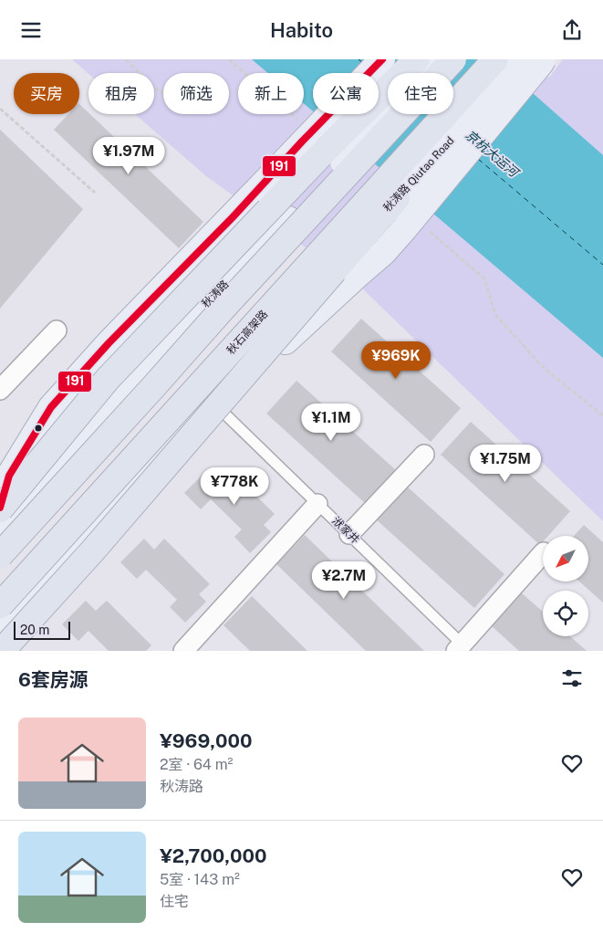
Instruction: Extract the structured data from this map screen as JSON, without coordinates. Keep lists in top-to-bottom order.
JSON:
{
  "streets": {
    "highway": ["秋石高架路"],
    "main road": ["秋涛路 Qiutao Road", "秋涛路"],
    "lane": ["洑家井"]
  },
  "water": ["京杭大运河"],
  "lines": ["transit line 191"],
  "scale_bar": "20 m",
  "north": "bottom left",
  "page": {
    "header": "Habito",
    "chip": [
      "买房",
      "租房",
      "筛选",
      "新上",
      "公寓",
      "住宅"
    ],
    "price": [
      "¥1.97M",
      "¥969K",
      "¥1.1M",
      "¥1.75M",
      "¥778K",
      "¥2.7M"
    ],
    "scale": "20 m",
    "heading": "6套房源",
    "list": [
      {
        "name": "¥969,000",
        "note": "2室 · 64 m² · 秋涛路"
      },
      {
        "name": "¥2,700,000",
        "note": "5室 · 143 m² · 住宅"
      }
    ]
  }
}
